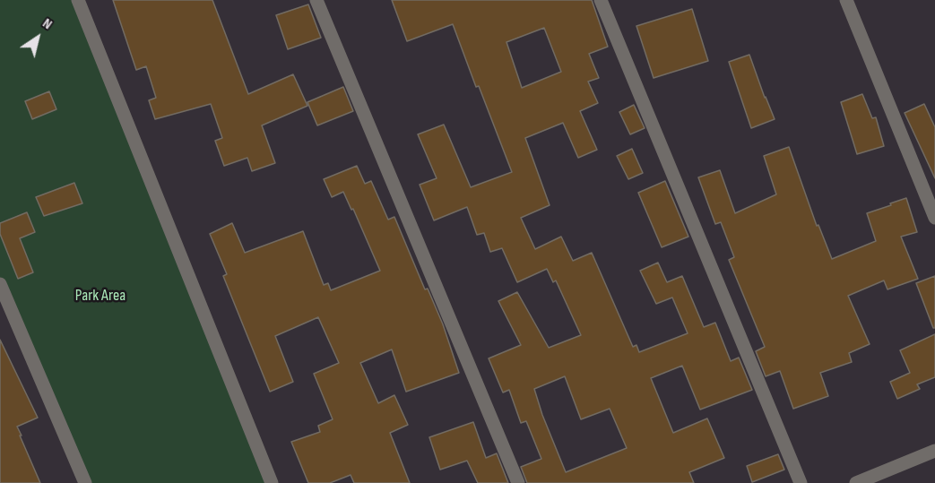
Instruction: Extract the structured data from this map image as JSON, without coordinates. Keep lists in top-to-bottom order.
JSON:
{
  "parks": ["Park Area"],
  "north": "top right"
}
